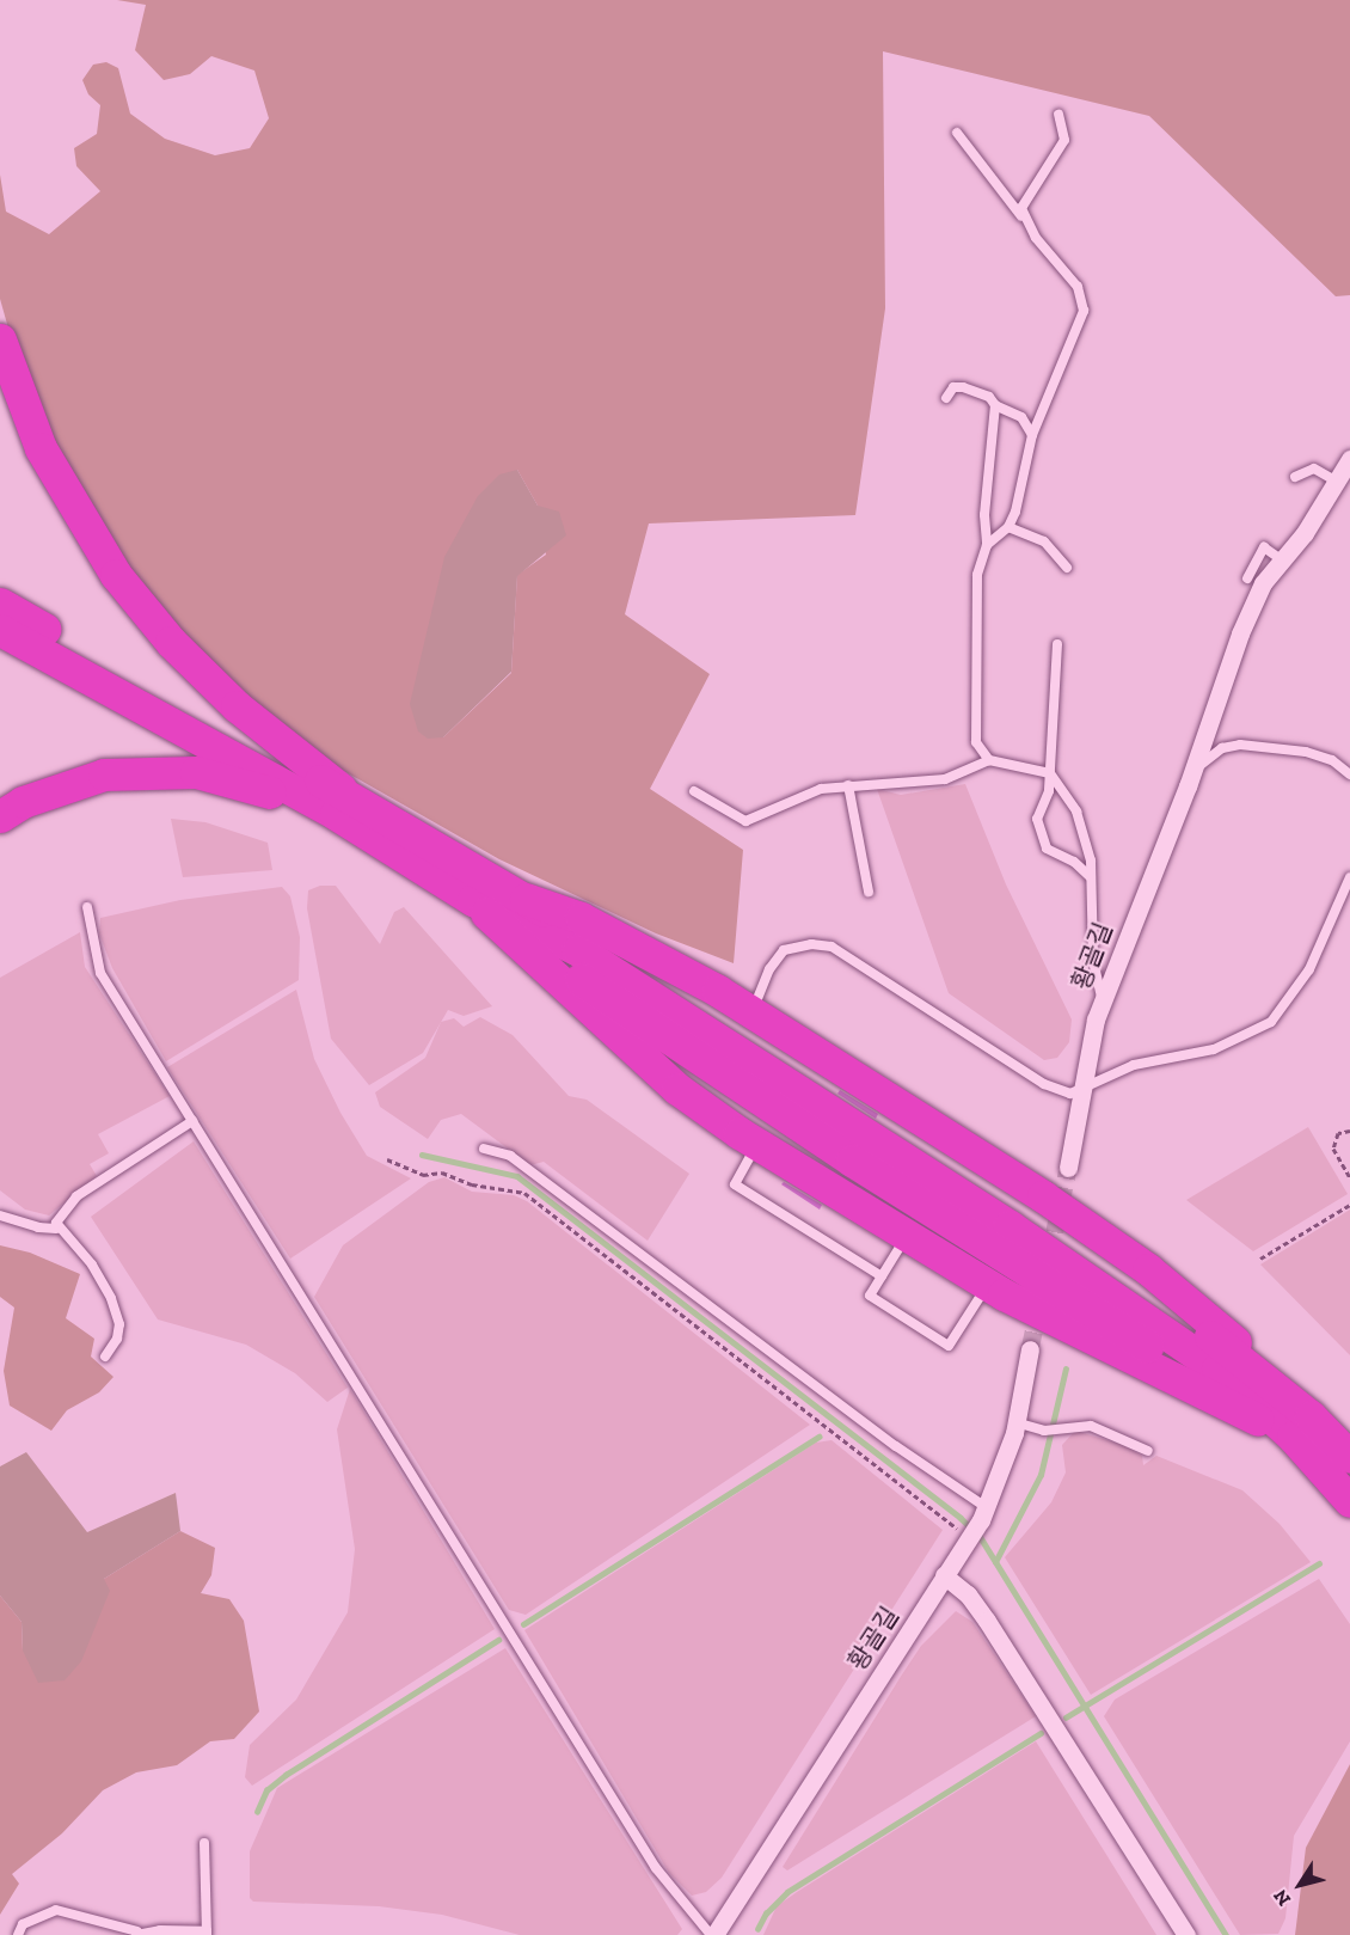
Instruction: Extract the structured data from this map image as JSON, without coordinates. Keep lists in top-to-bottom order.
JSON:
{
  "streets": {
    "street": ["황골길"]
  },
  "north": "bottom left"
}
